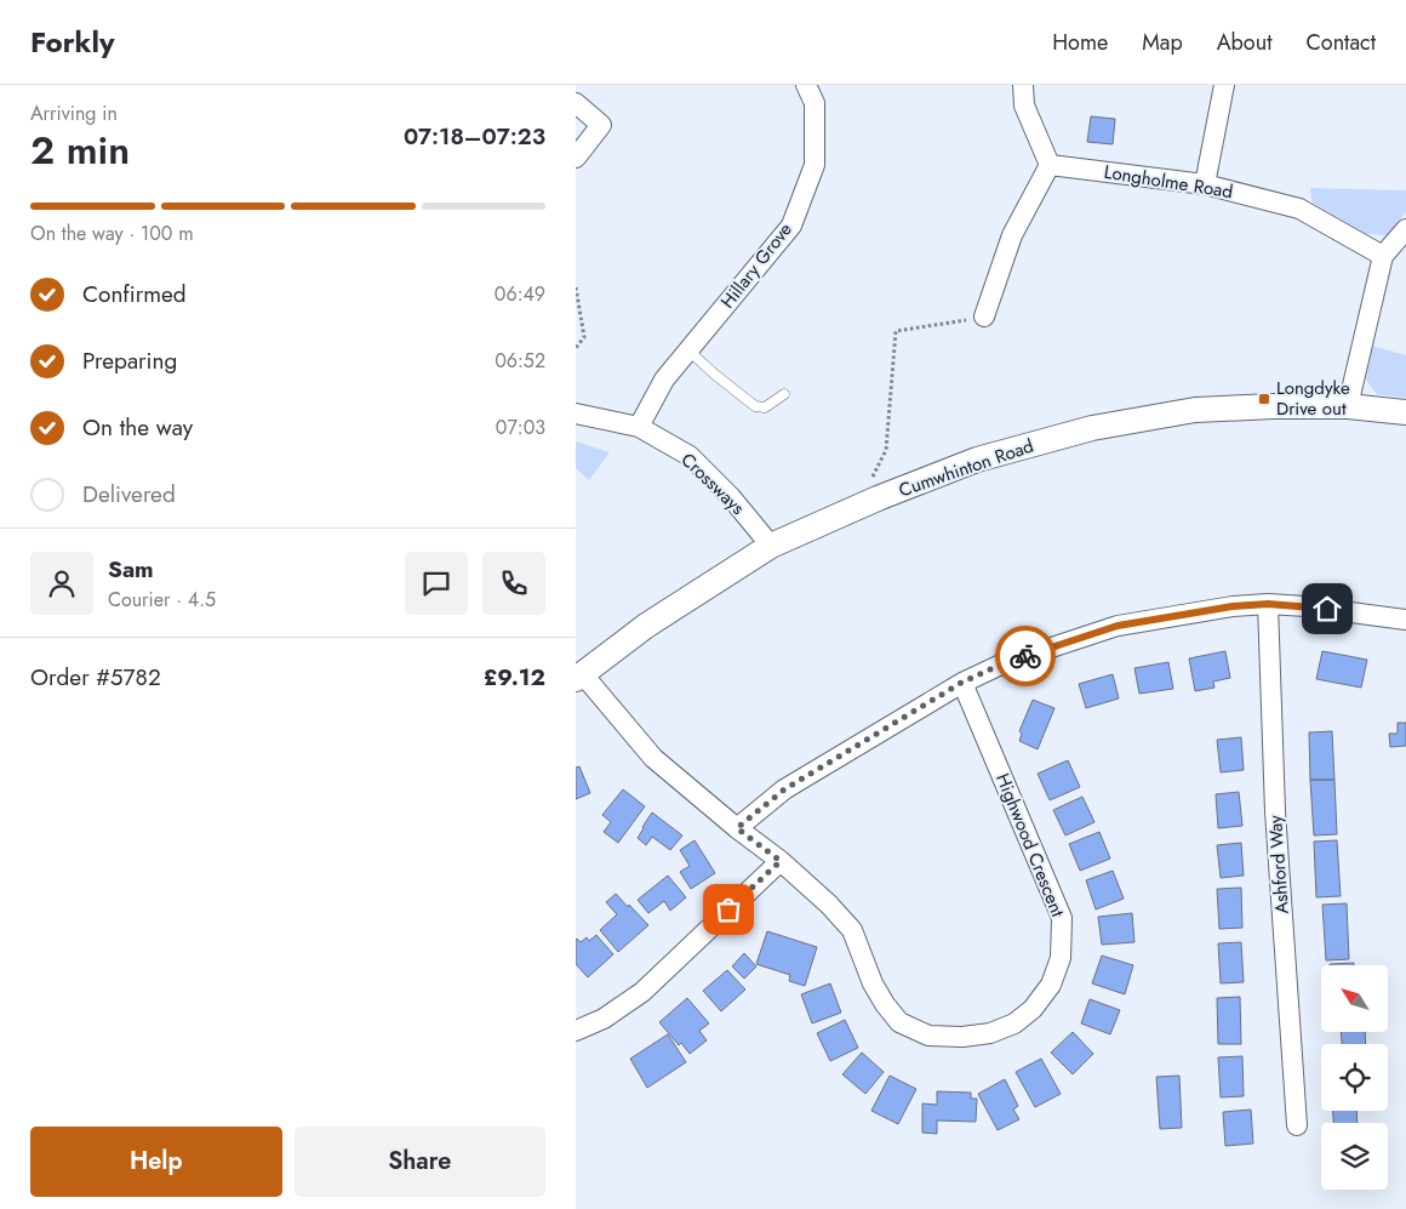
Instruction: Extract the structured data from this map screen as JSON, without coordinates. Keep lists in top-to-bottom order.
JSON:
{
  "streets": {
    "street": [
      "Longholme Road",
      "Hillary Grove",
      "Cumwhinton Road",
      "Crossways",
      "Highwood Crescent",
      "Ashford Way"
    ]
  },
  "crossings": [
    ["Hillary Grove", "Crossways"],
    ["Cumwhinton Road", "Crossways"],
    ["Cumwhinton Road", "Highwood Crescent"]
  ],
  "places": {
    "transit": ["Longdyke Drive out"]
  },
  "north": "top left",
  "page": {
    "header": "Forkly",
    "nav": [
      "Home",
      "Map",
      "About",
      "Contact"
    ],
    "heading": ["2 min", "Arriving in", "07:18–07:23"],
    "panel": [
      "Sam",
      "Courier · 4.5",
      "Order #5782",
      "£9.12"
    ],
    "bar": "On the way · 100 m",
    "list": [
      ["Confirmed", "06:49"],
      ["Preparing", "06:52"],
      ["On the way", "07:03"],
      "Delivered"
    ],
    "buttons": ["Help", "Share"]
  }
}
